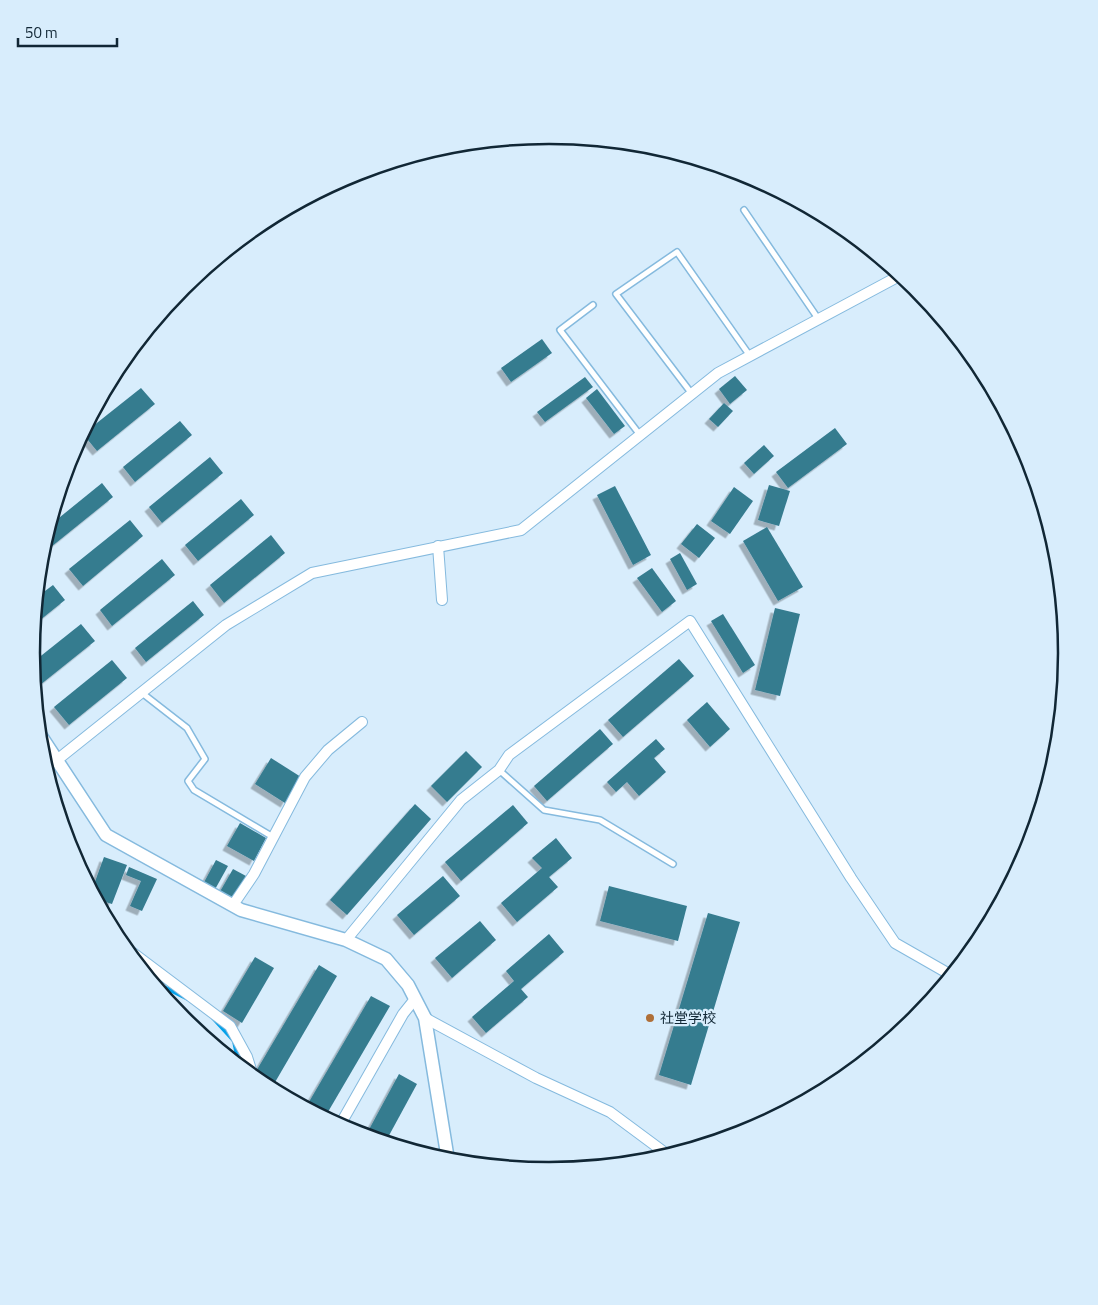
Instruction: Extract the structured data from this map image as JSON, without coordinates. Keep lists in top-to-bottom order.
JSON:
{
  "places": ["社堂学校"],
  "scale_bar": "50 m"
}
